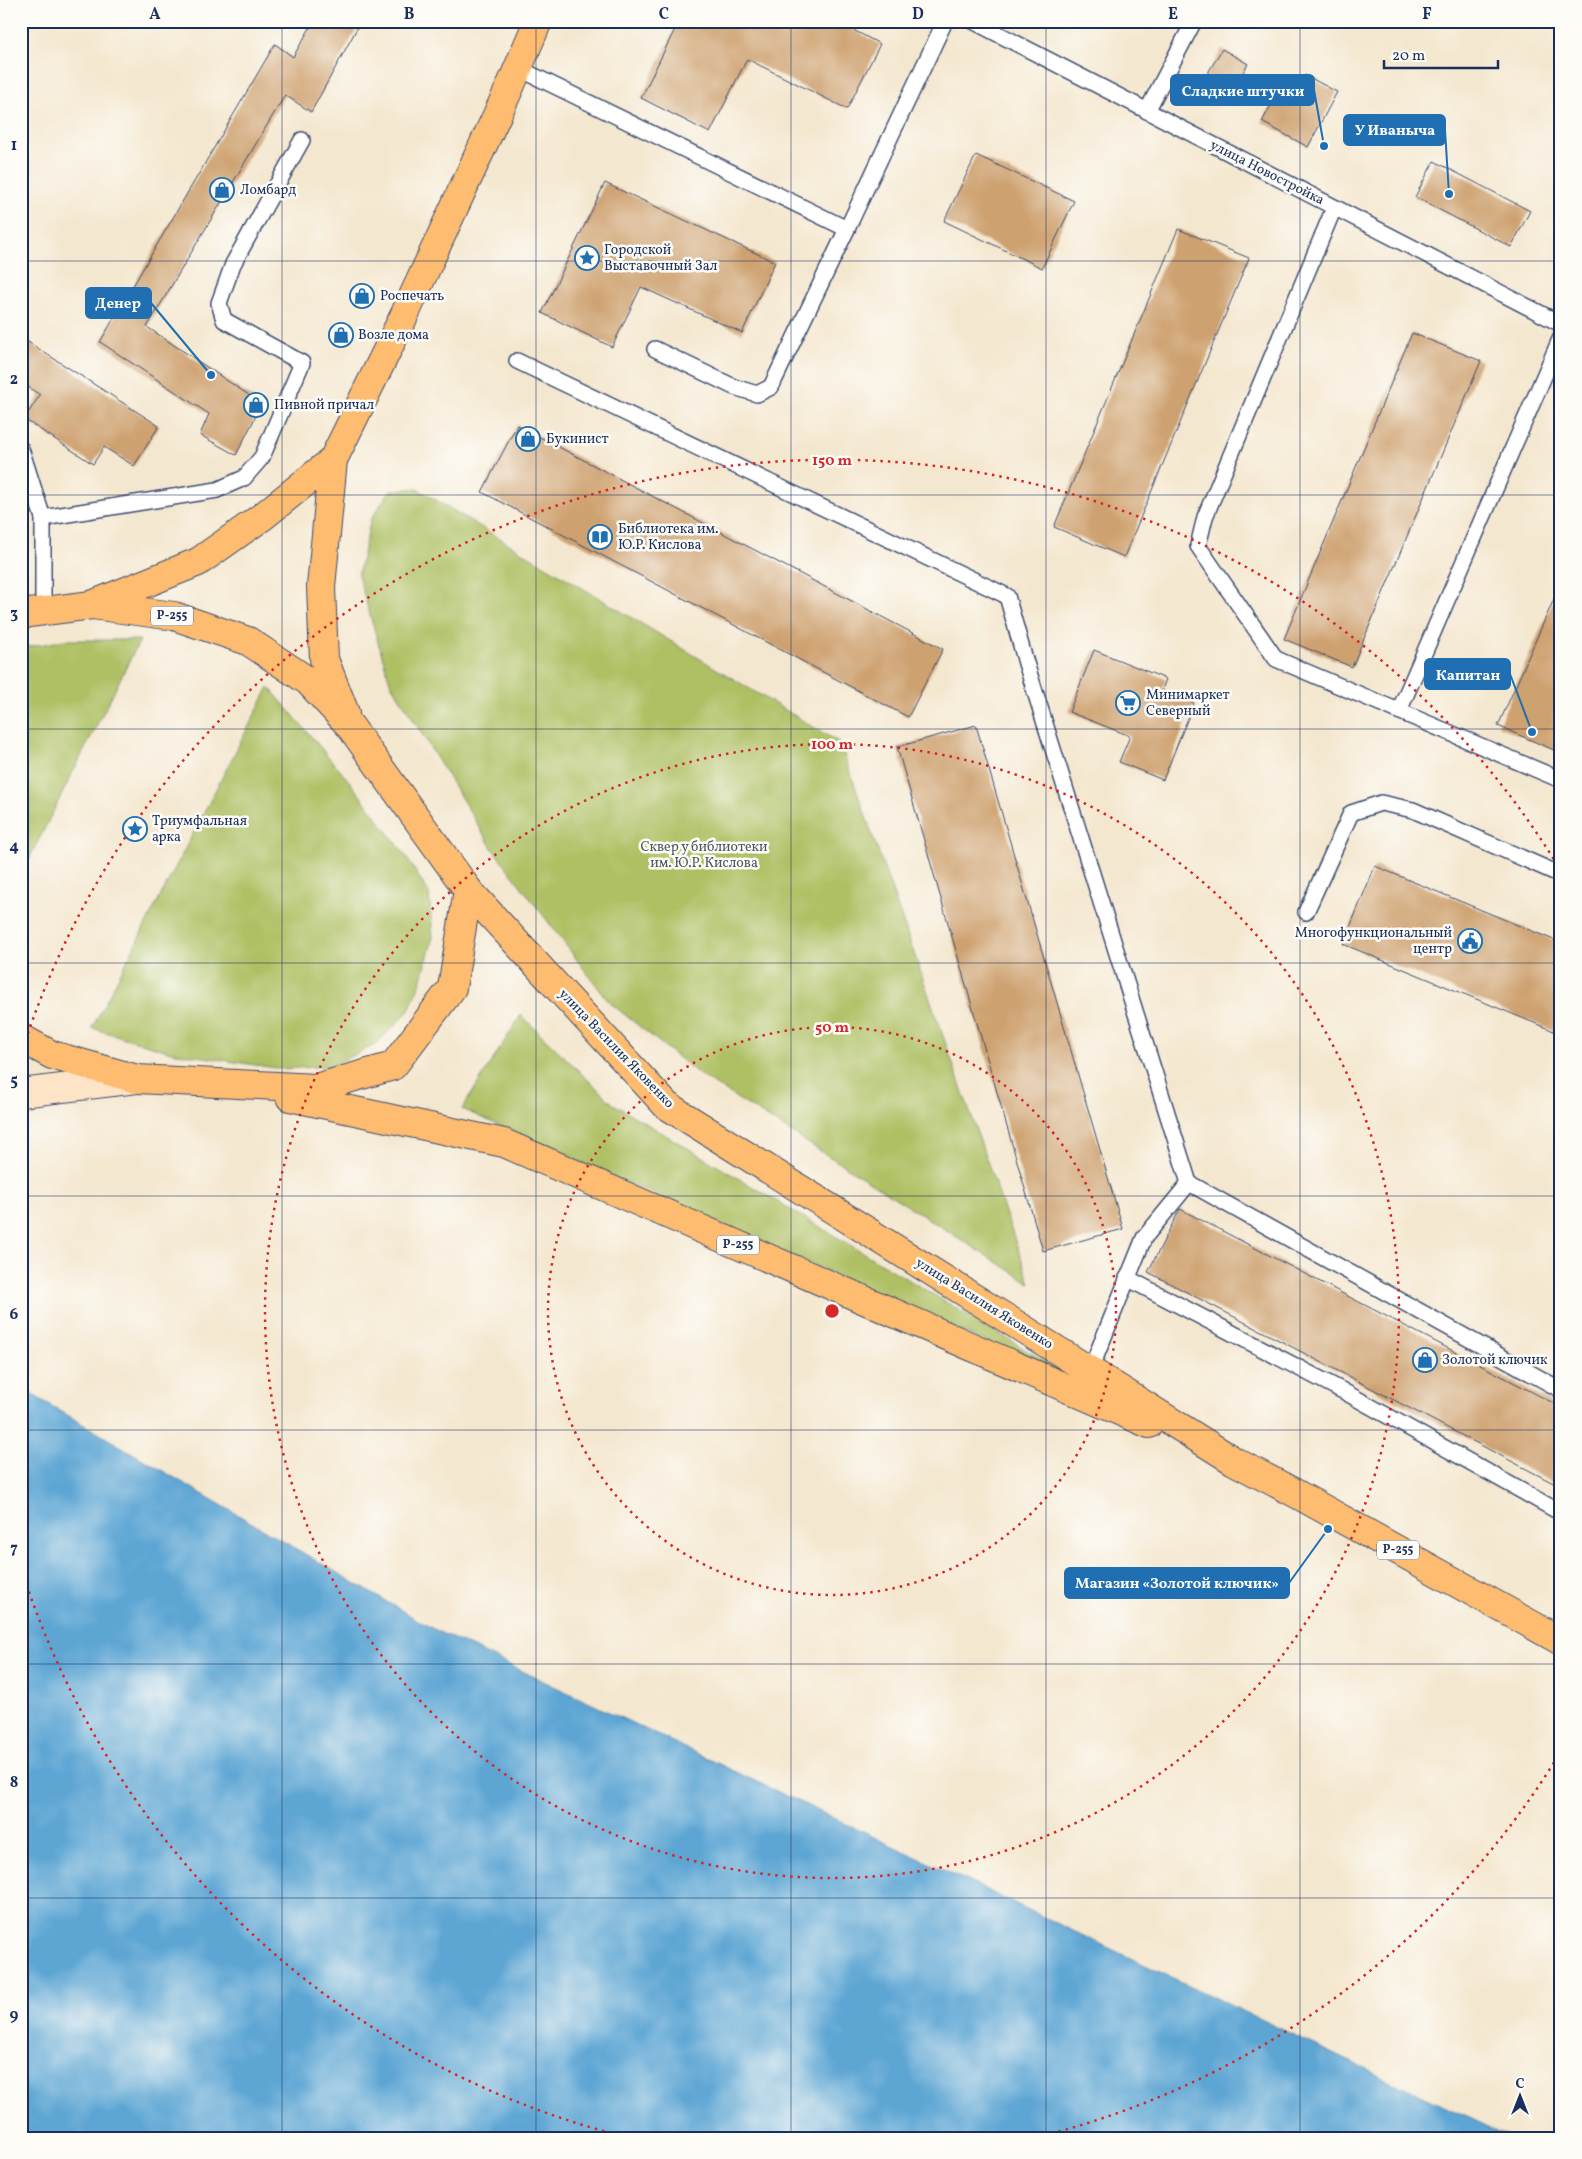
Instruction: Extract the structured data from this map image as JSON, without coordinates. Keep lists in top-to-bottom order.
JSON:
{
  "streets": {
    "main road": ["Р-255", "улица Василия Яковенко"],
    "lane": ["улица Новостройка"]
  },
  "crossings": [
    ["Р-255", "улица Василия Яковенко"]
  ],
  "parks": ["Сквер у библиотеки им. Ю.Р. Кислова"],
  "places": {
    "other": [
      "Сладкие штучки",
      "У Иваныча",
      "Денер",
      "Капитан",
      "Магазин «Золотой ключик»"
    ],
    "shop": [
      "Ломбард",
      "Роспечать",
      "Возле дома",
      "Пивной причал",
      "Букинист",
      "Золотой ключик"
    ],
    "place": ["Городской Выставочный Зал", "Триумфальная арка"],
    "library": ["Библиотека им. Ю.Р. Кислова"],
    "supermarket": ["Минимаркет Северный"],
    "public building": ["Многофункциональный центр"]
  },
  "scale_bar": "20 m",
  "north": "top",
  "grid": {
    "columns": [
      "A",
      "B",
      "C",
      "D",
      "E",
      "F"
    ],
    "rows": [
      "1",
      "2",
      "3",
      "4",
      "5",
      "6",
      "7",
      "8",
      "9"
    ]
  },
  "rings": ["150 m", "100 m", "50 m"]
}
